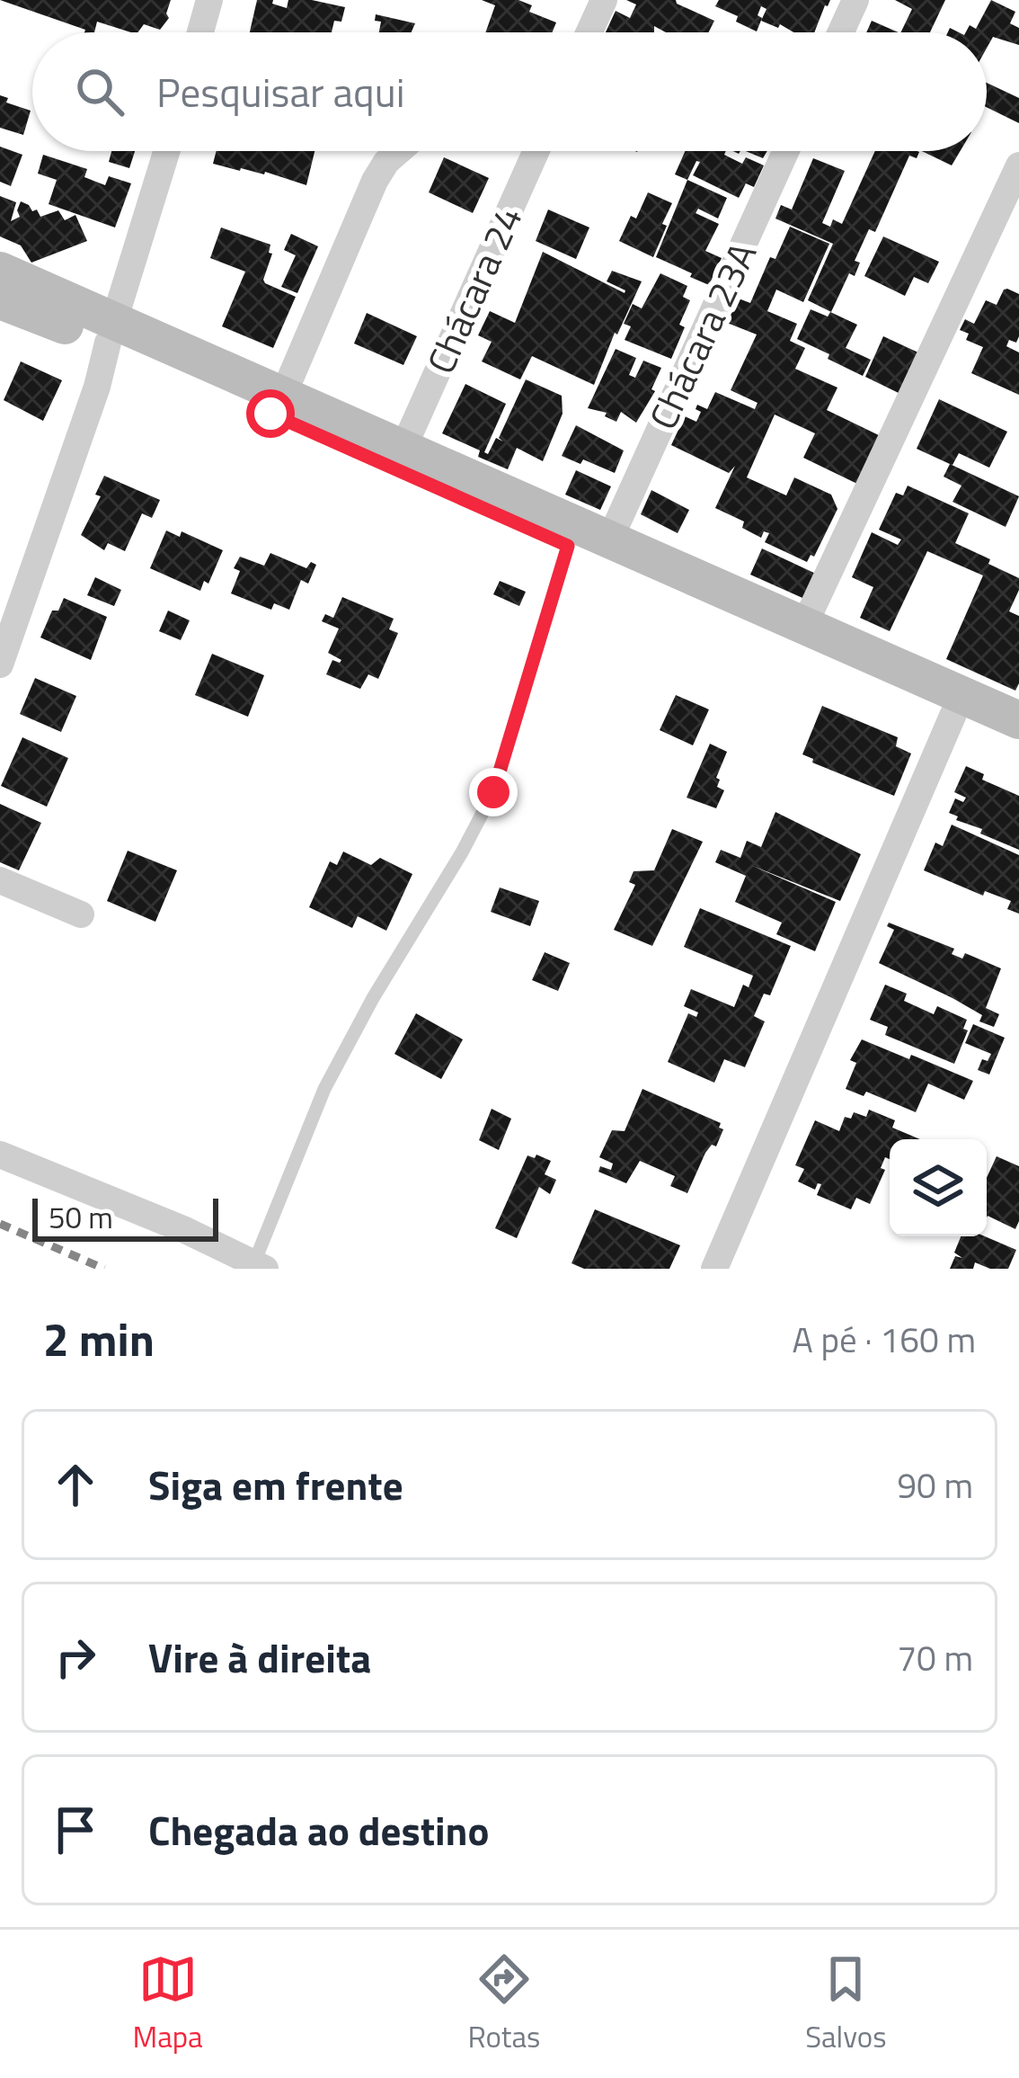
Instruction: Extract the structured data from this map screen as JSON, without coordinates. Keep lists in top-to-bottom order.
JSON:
{
  "streets": {
    "street": ["Chácara 24", "Chácara 23A"]
  },
  "scale_bar": "50 m",
  "page": {
    "search": "Pesquisar aqui",
    "scale": "50 m",
    "heading": ["2 min", "A pé · 160 m"],
    "list": [
      ["Siga em frente", "90 m"],
      ["Vire à direita", "70 m"],
      "Chegada ao destino"
    ],
    "nav": ["Mapa", "Rotas", "Salvos"]
  }
}
